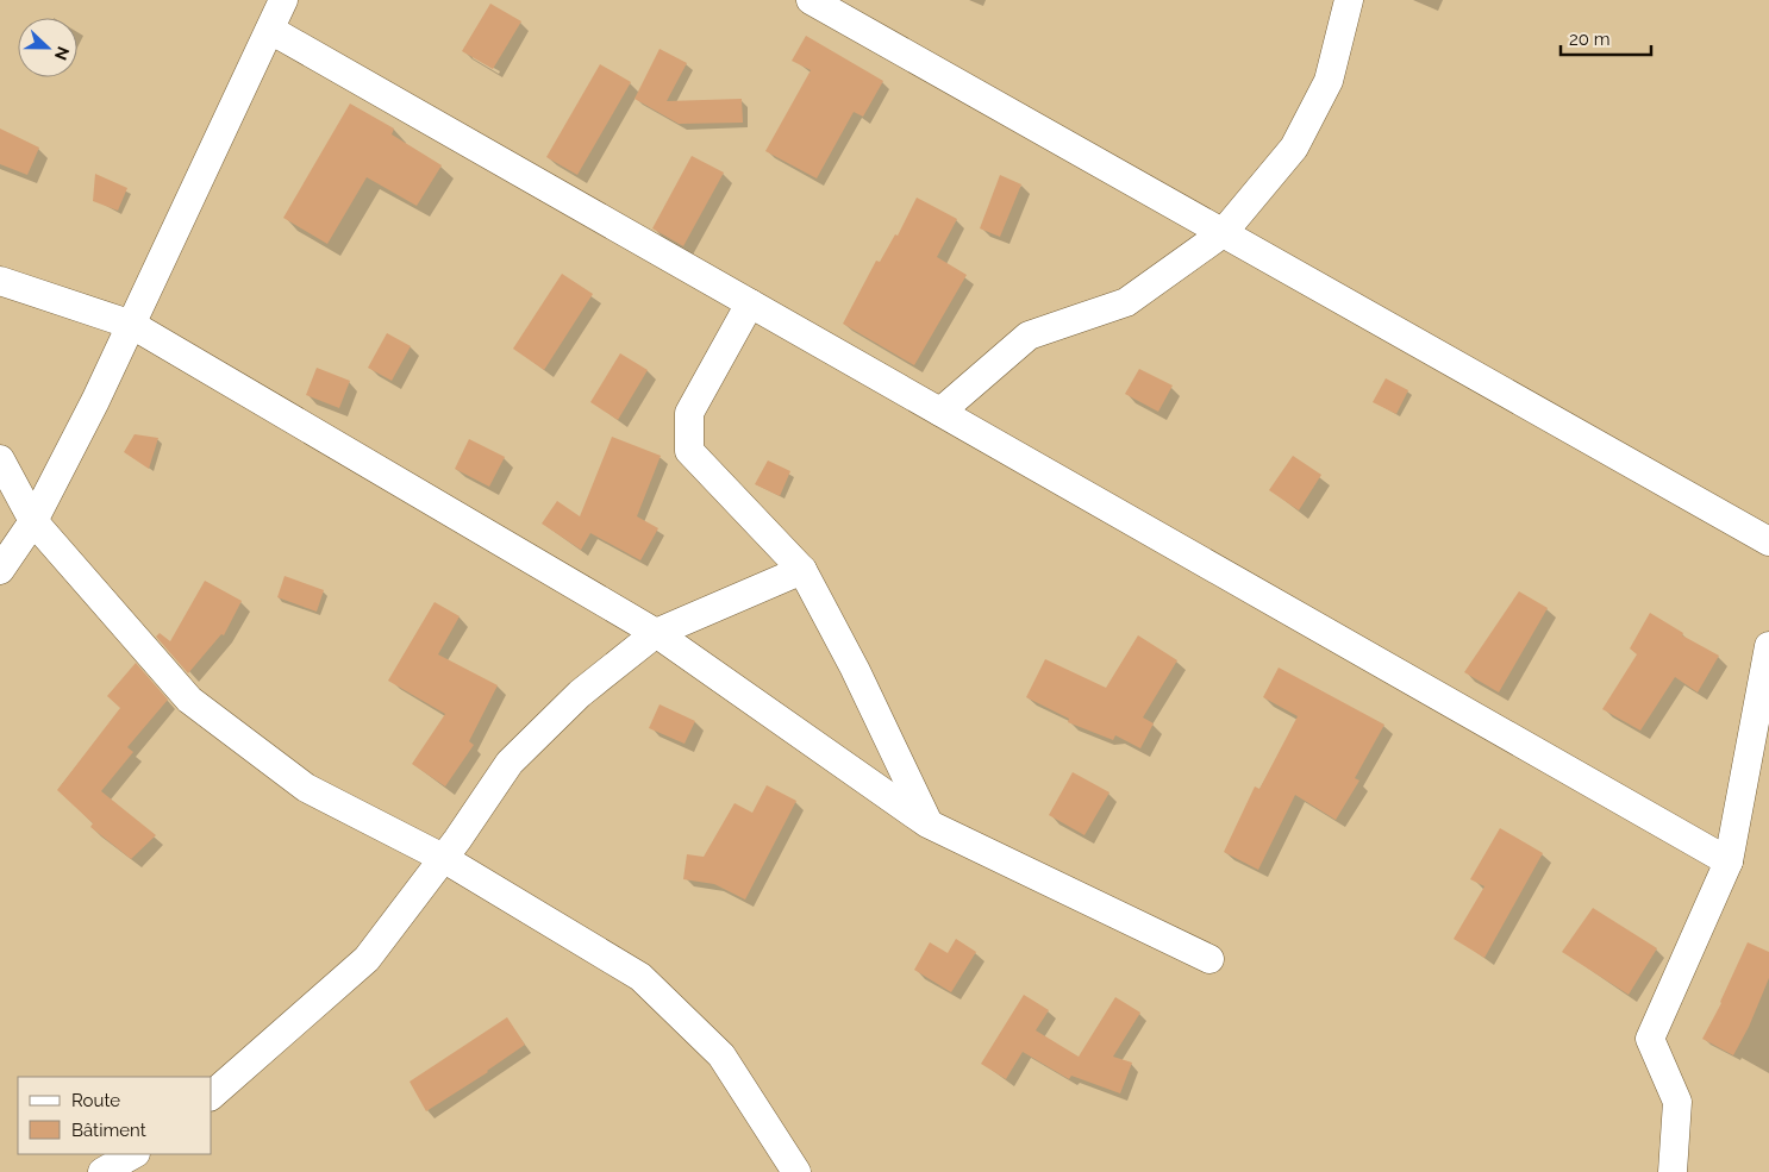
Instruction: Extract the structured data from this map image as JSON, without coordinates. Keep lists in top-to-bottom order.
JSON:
{
  "legend": ["Route", "Bâtiment"],
  "scale_bar": "20 m",
  "north": "right"
}
